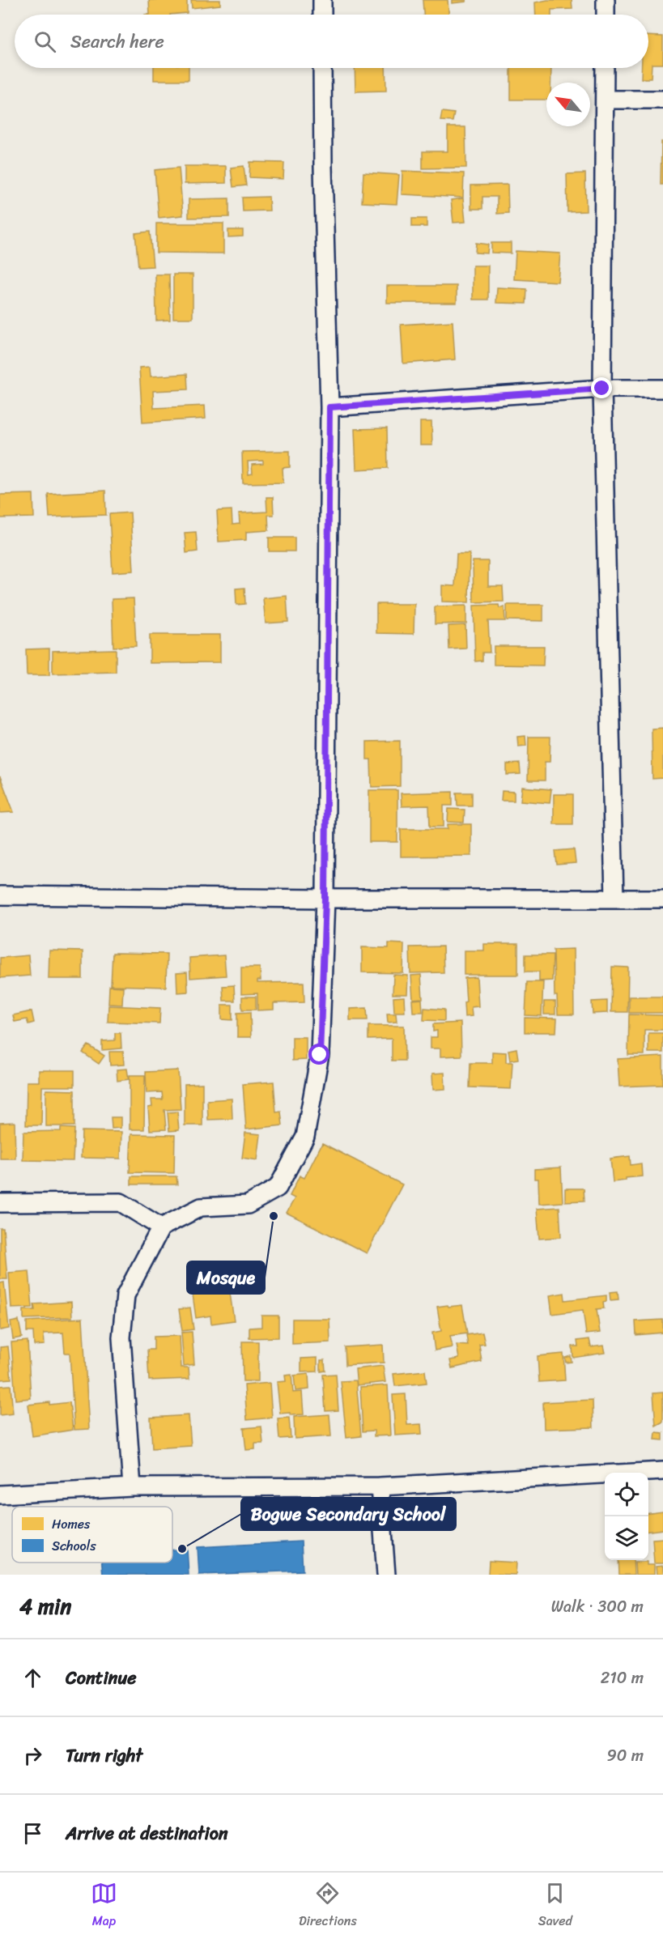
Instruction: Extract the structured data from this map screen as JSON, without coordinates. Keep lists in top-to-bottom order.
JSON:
{
  "places": ["Mosque", "Bogwe Secondary School"],
  "legend": ["Homes", "Schools"],
  "north": "top left",
  "page": {
    "search": "Search here",
    "heading": ["4 min", "Walk · 300 m"],
    "list": [
      ["Continue", "210 m"],
      ["Turn right", "90 m"],
      "Arrive at destination"
    ],
    "nav": ["Map", "Directions", "Saved"]
  }
}
